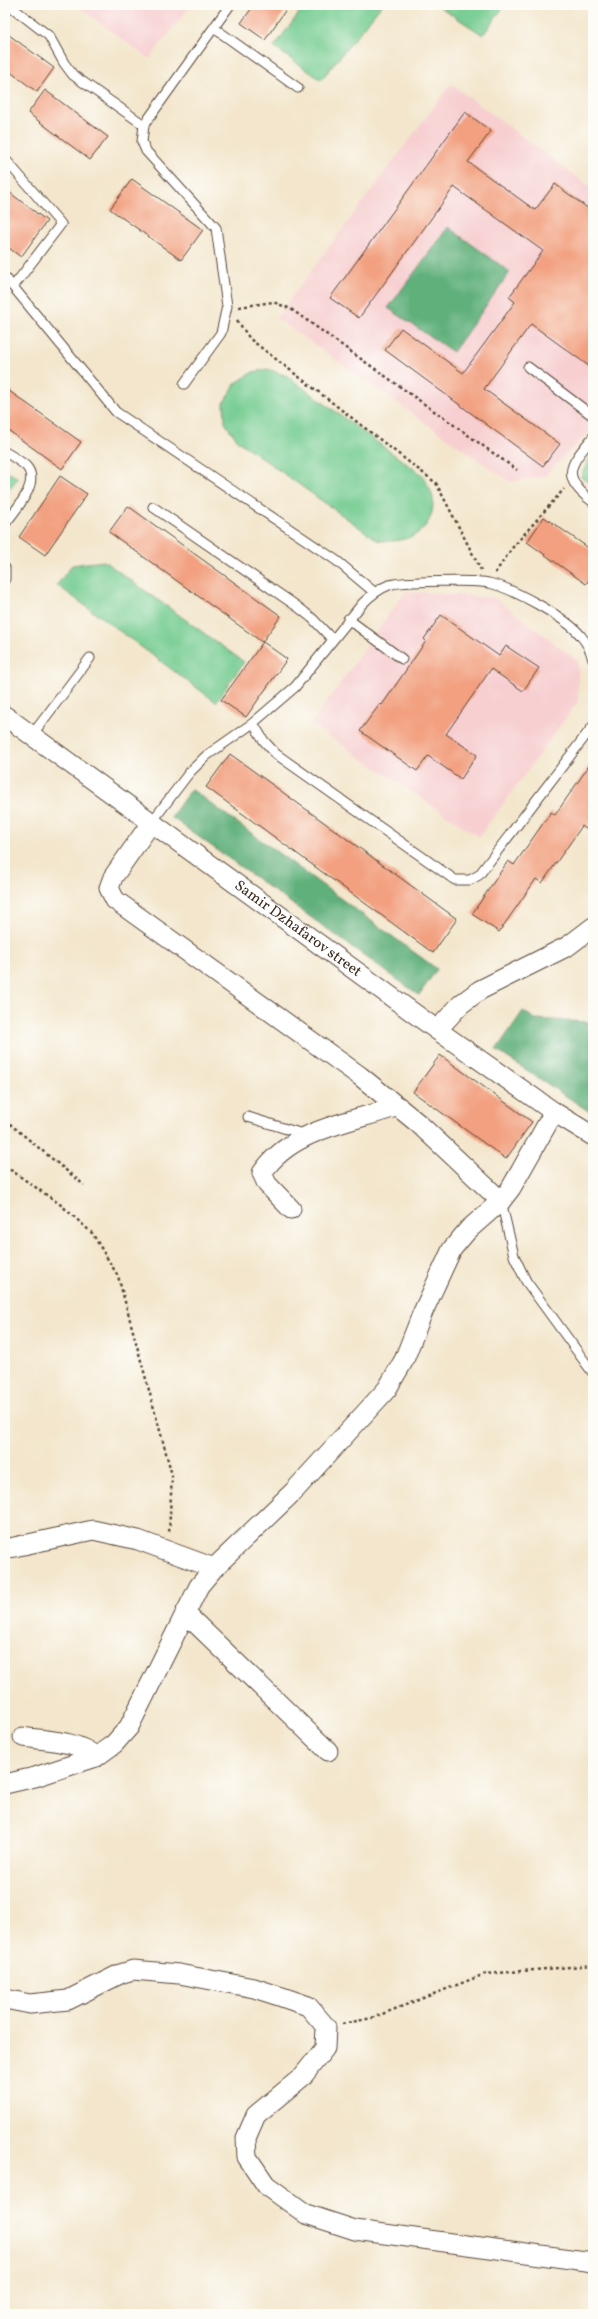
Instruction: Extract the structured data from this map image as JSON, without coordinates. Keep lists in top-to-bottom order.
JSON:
{
  "streets": {
    "street": ["Samir Dzhafarov street"]
  }
}
